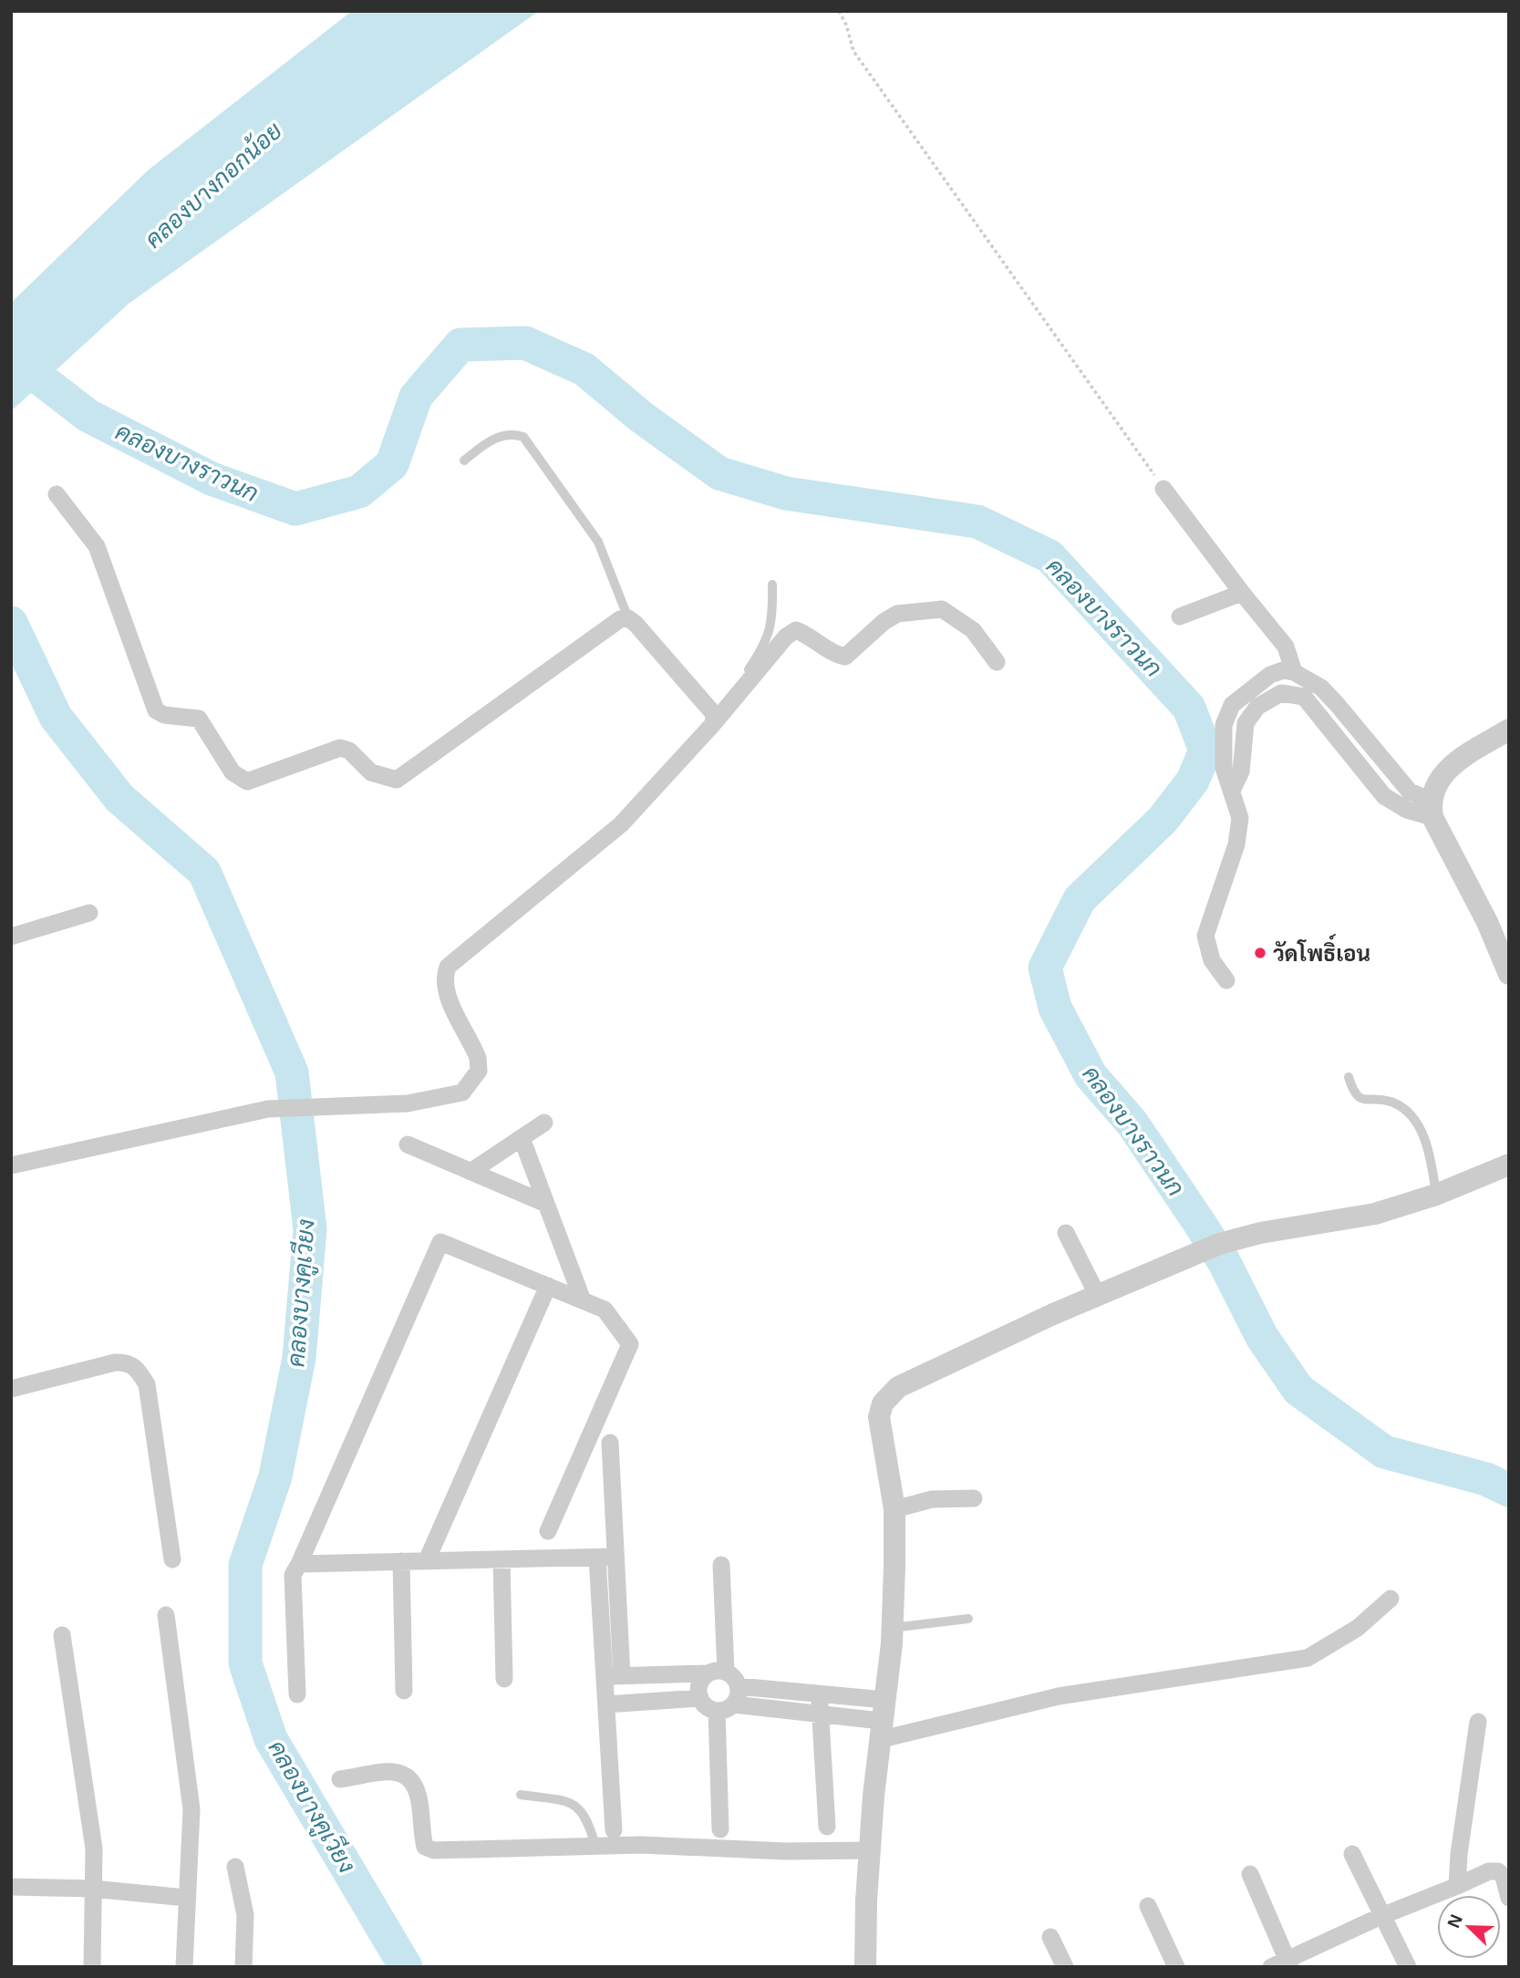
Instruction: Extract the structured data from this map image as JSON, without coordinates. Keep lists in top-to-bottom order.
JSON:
{
  "water": ["คลองบางกอกน้อย", "คลองบางราวนก", "คลองบางคูเวียง"],
  "places": ["วัดโพธิ์เอน"],
  "north": "top left"
}
